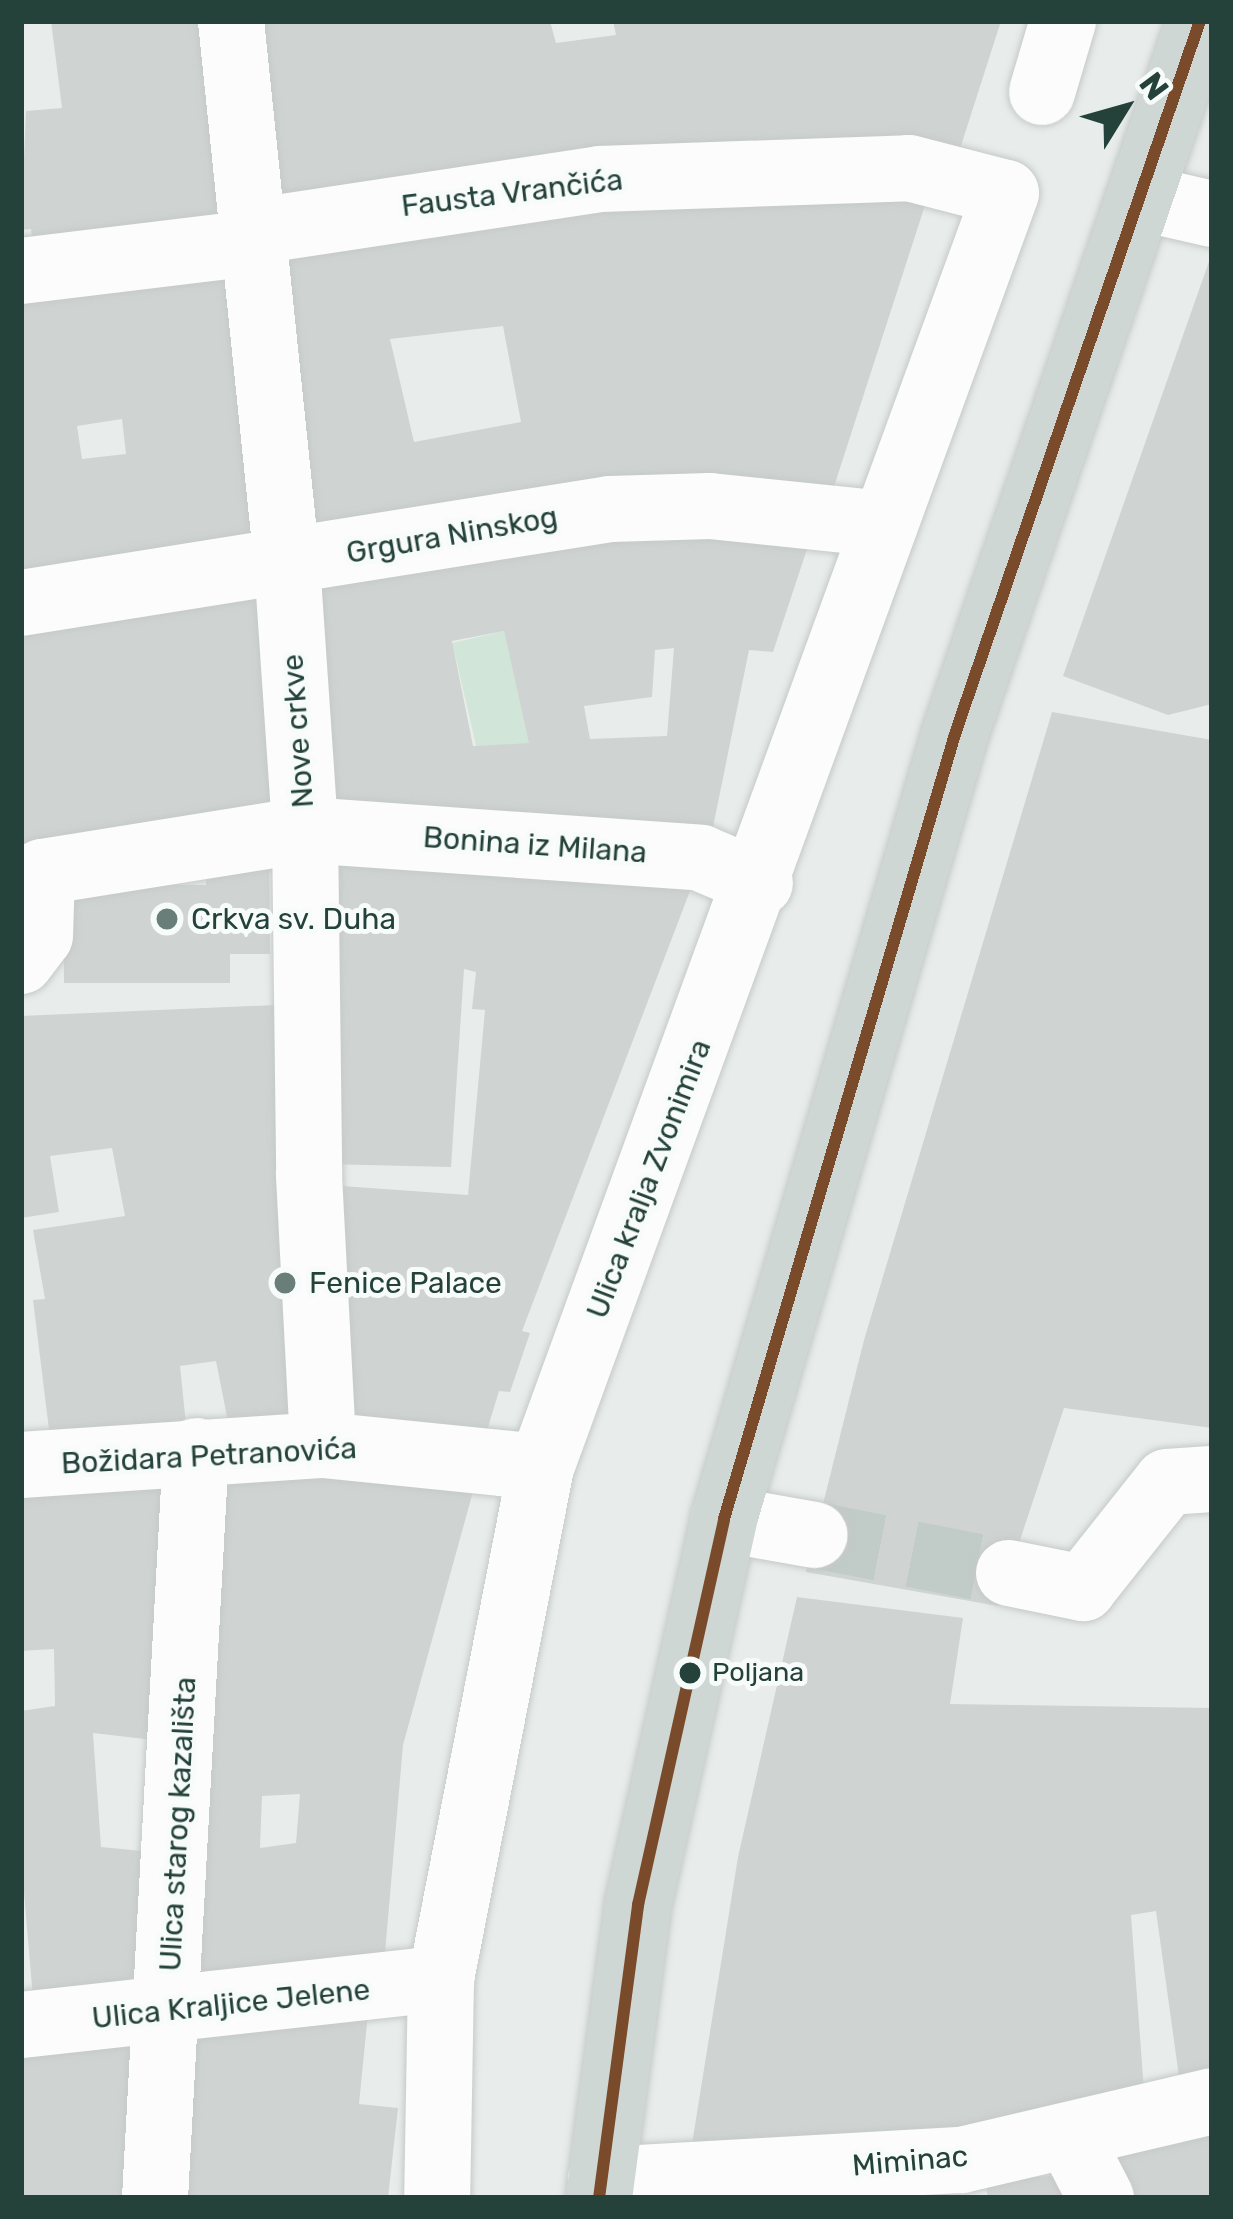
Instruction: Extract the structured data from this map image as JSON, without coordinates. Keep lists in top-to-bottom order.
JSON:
{
  "streets": {
    "street": [
      "Fausta Vrančića",
      "Grgura Ninskog",
      "Nove crkve",
      "Bonina iz Milana",
      "Ulica kralja Zvonimira",
      "Božidara Petranovića",
      "Ulica starog kazališta",
      "Ulica Kraljice Jelene",
      "Miminac"
    ]
  },
  "crossings": [
    ["Fausta Vrančića", "Nove crkve"],
    ["Fausta Vrančića", "Ulica kralja Zvonimira"],
    ["Grgura Ninskog", "Nove crkve"],
    ["Grgura Ninskog", "Ulica kralja Zvonimira"],
    ["Nove crkve", "Bonina iz Milana"],
    ["Nove crkve", "Božidara Petranovića"],
    ["Bonina iz Milana", "Ulica kralja Zvonimira"],
    ["Ulica kralja Zvonimira", "Božidara Petranovića"],
    ["Ulica kralja Zvonimira", "Ulica Kraljice Jelene"],
    ["Božidara Petranovića", "Ulica starog kazališta"],
    ["Ulica starog kazališta", "Ulica Kraljice Jelene"]
  ],
  "places": ["Crkva sv. Duha", "Fenice Palace", "Poljana"],
  "north": "top right"
}
